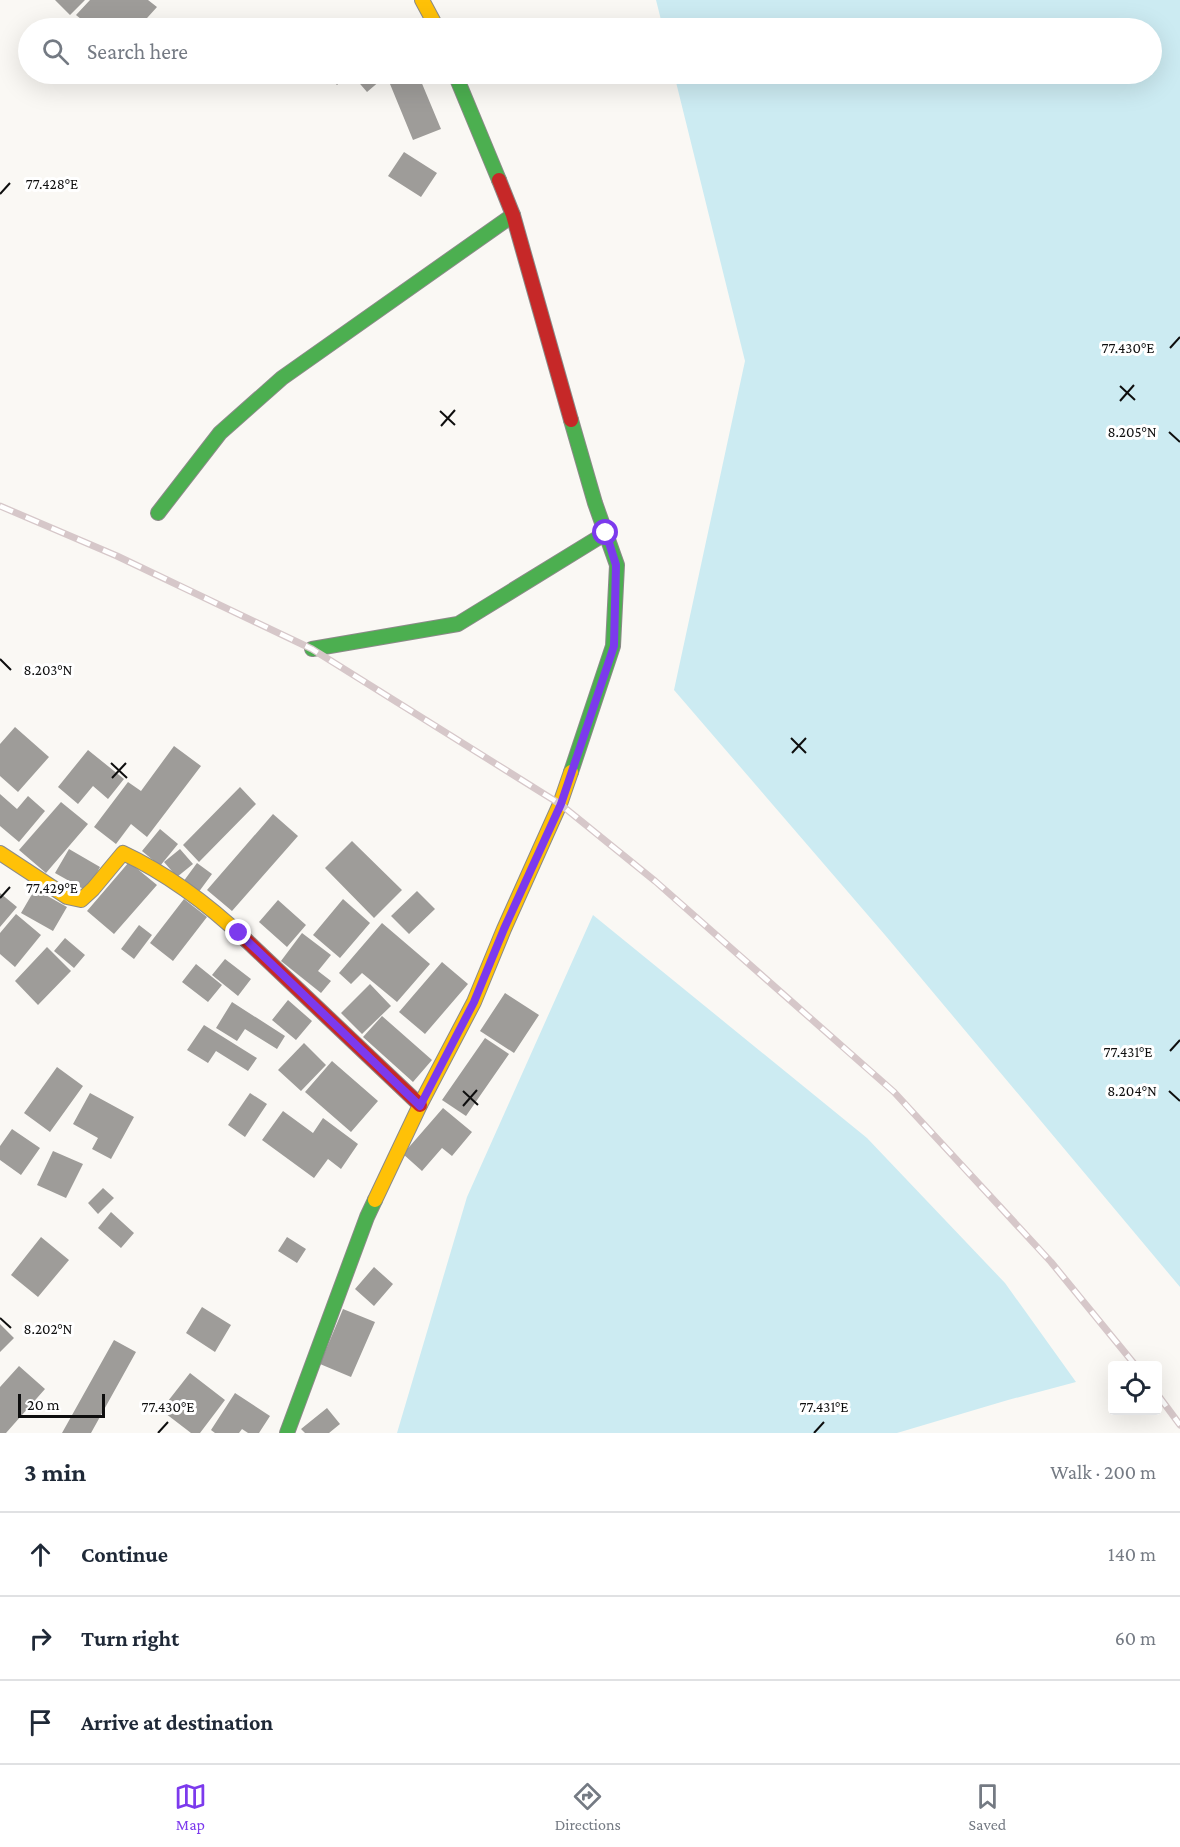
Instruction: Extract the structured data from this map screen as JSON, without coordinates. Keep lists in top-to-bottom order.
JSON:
{
  "scale_bar": "20 m",
  "page": {
    "search": "Search here",
    "scale": "20 m",
    "heading": ["3 min", "Walk · 200 m"],
    "list": [
      ["Continue", "140 m"],
      ["Turn right", "60 m"],
      "Arrive at destination"
    ],
    "nav": ["Map", "Directions", "Saved"]
  },
  "coordinates": [
    "77.428°E",
    "77.430°E",
    "8.205°N",
    "8.203°N",
    "77.429°E",
    "77.431°E",
    "8.204°N",
    "8.202°N"
  ]
}
